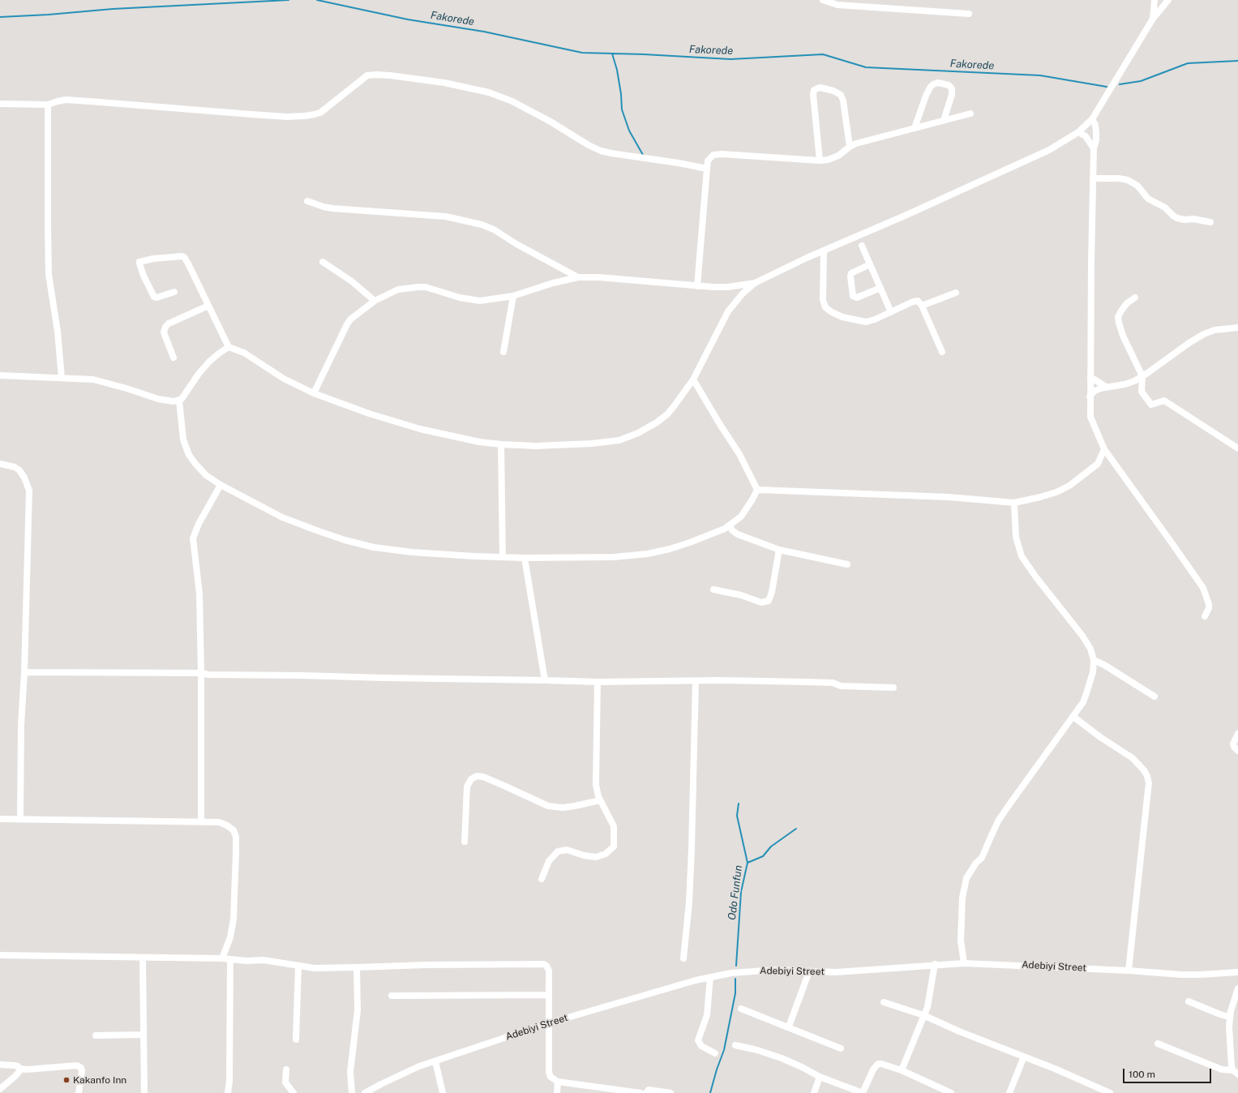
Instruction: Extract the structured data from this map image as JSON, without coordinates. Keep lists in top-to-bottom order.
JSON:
{
  "streets": {
    "street": ["Adebiyi Street"]
  },
  "water": ["Fakorede", "Odo Funfun"],
  "places": ["Kakanfo Inn"],
  "scale_bar": "100 m"
}
